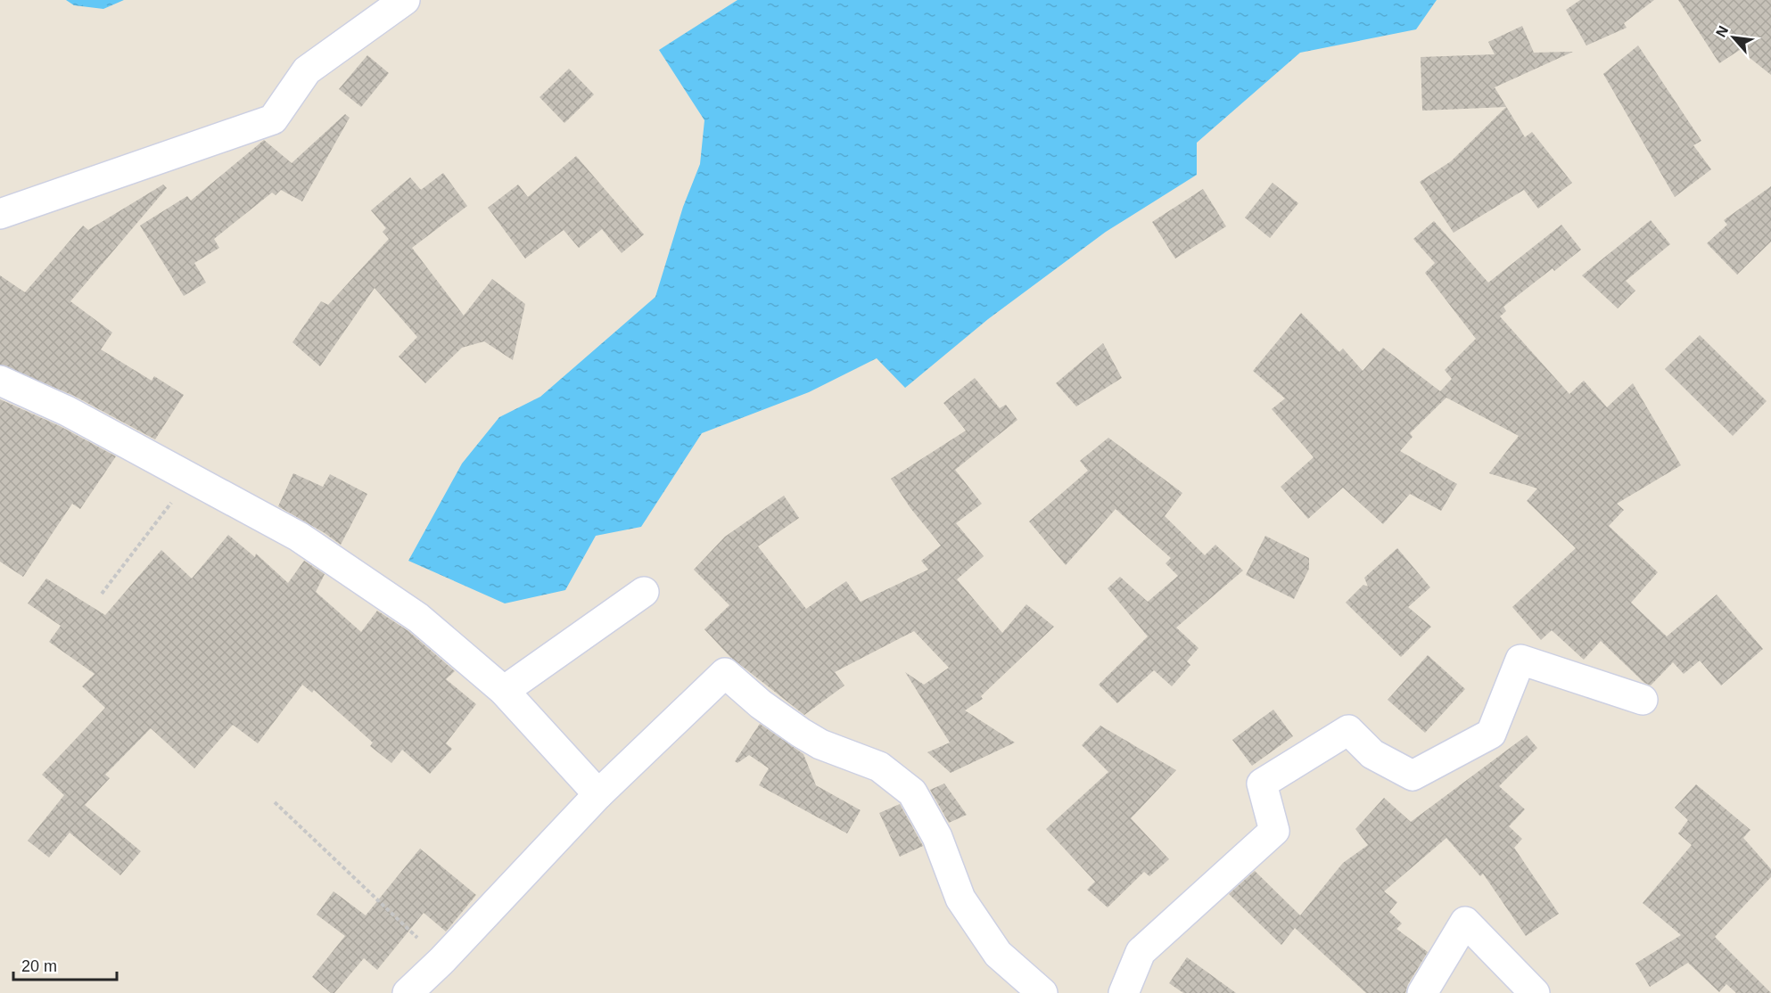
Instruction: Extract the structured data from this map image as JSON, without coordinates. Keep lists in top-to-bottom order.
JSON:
{
  "scale_bar": "20 m",
  "north": "top left"
}
